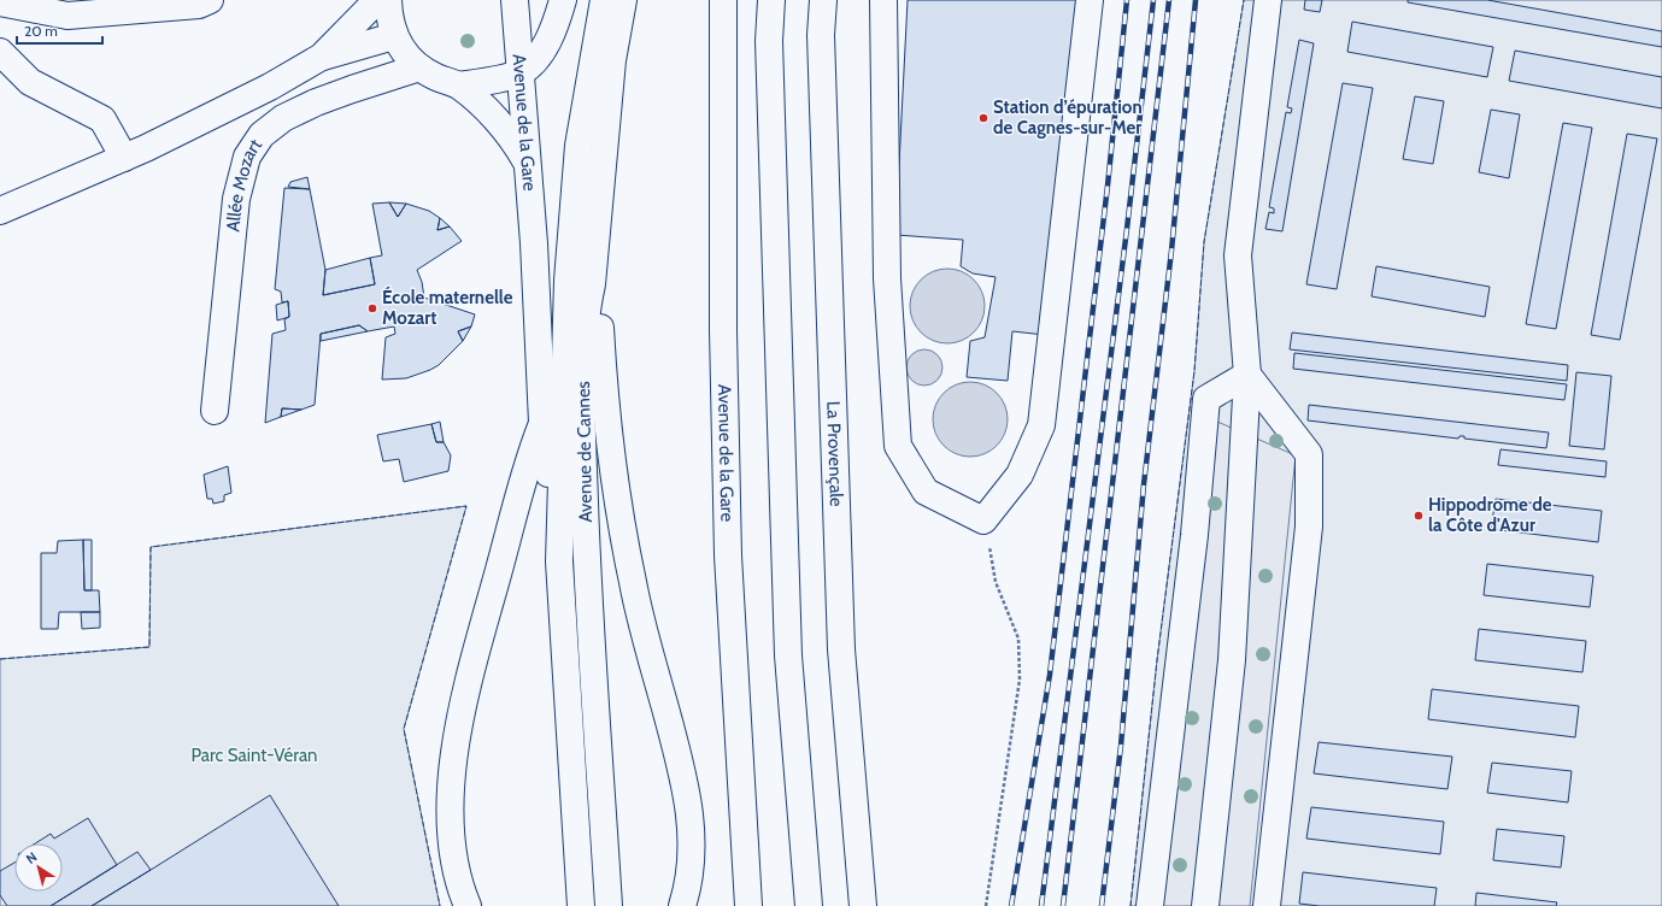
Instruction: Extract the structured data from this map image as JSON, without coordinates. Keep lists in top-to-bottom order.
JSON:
{
  "streets": {
    "main road": [
      "Avenue de la Gare",
      "Allée Mozart",
      "Avenue de Cannes",
      "La Provençale"
    ]
  },
  "crossings": [
    ["Avenue de la Gare", "Avenue de Cannes"]
  ],
  "parks": ["Parc Saint-Véran"],
  "places": ["Station d’épuration de Cagnes-sur-Mer", "École maternelle Mozart", "Hippodrome de la Côte d'Azur"],
  "scale_bar": "20 m",
  "north": "top left"
}
